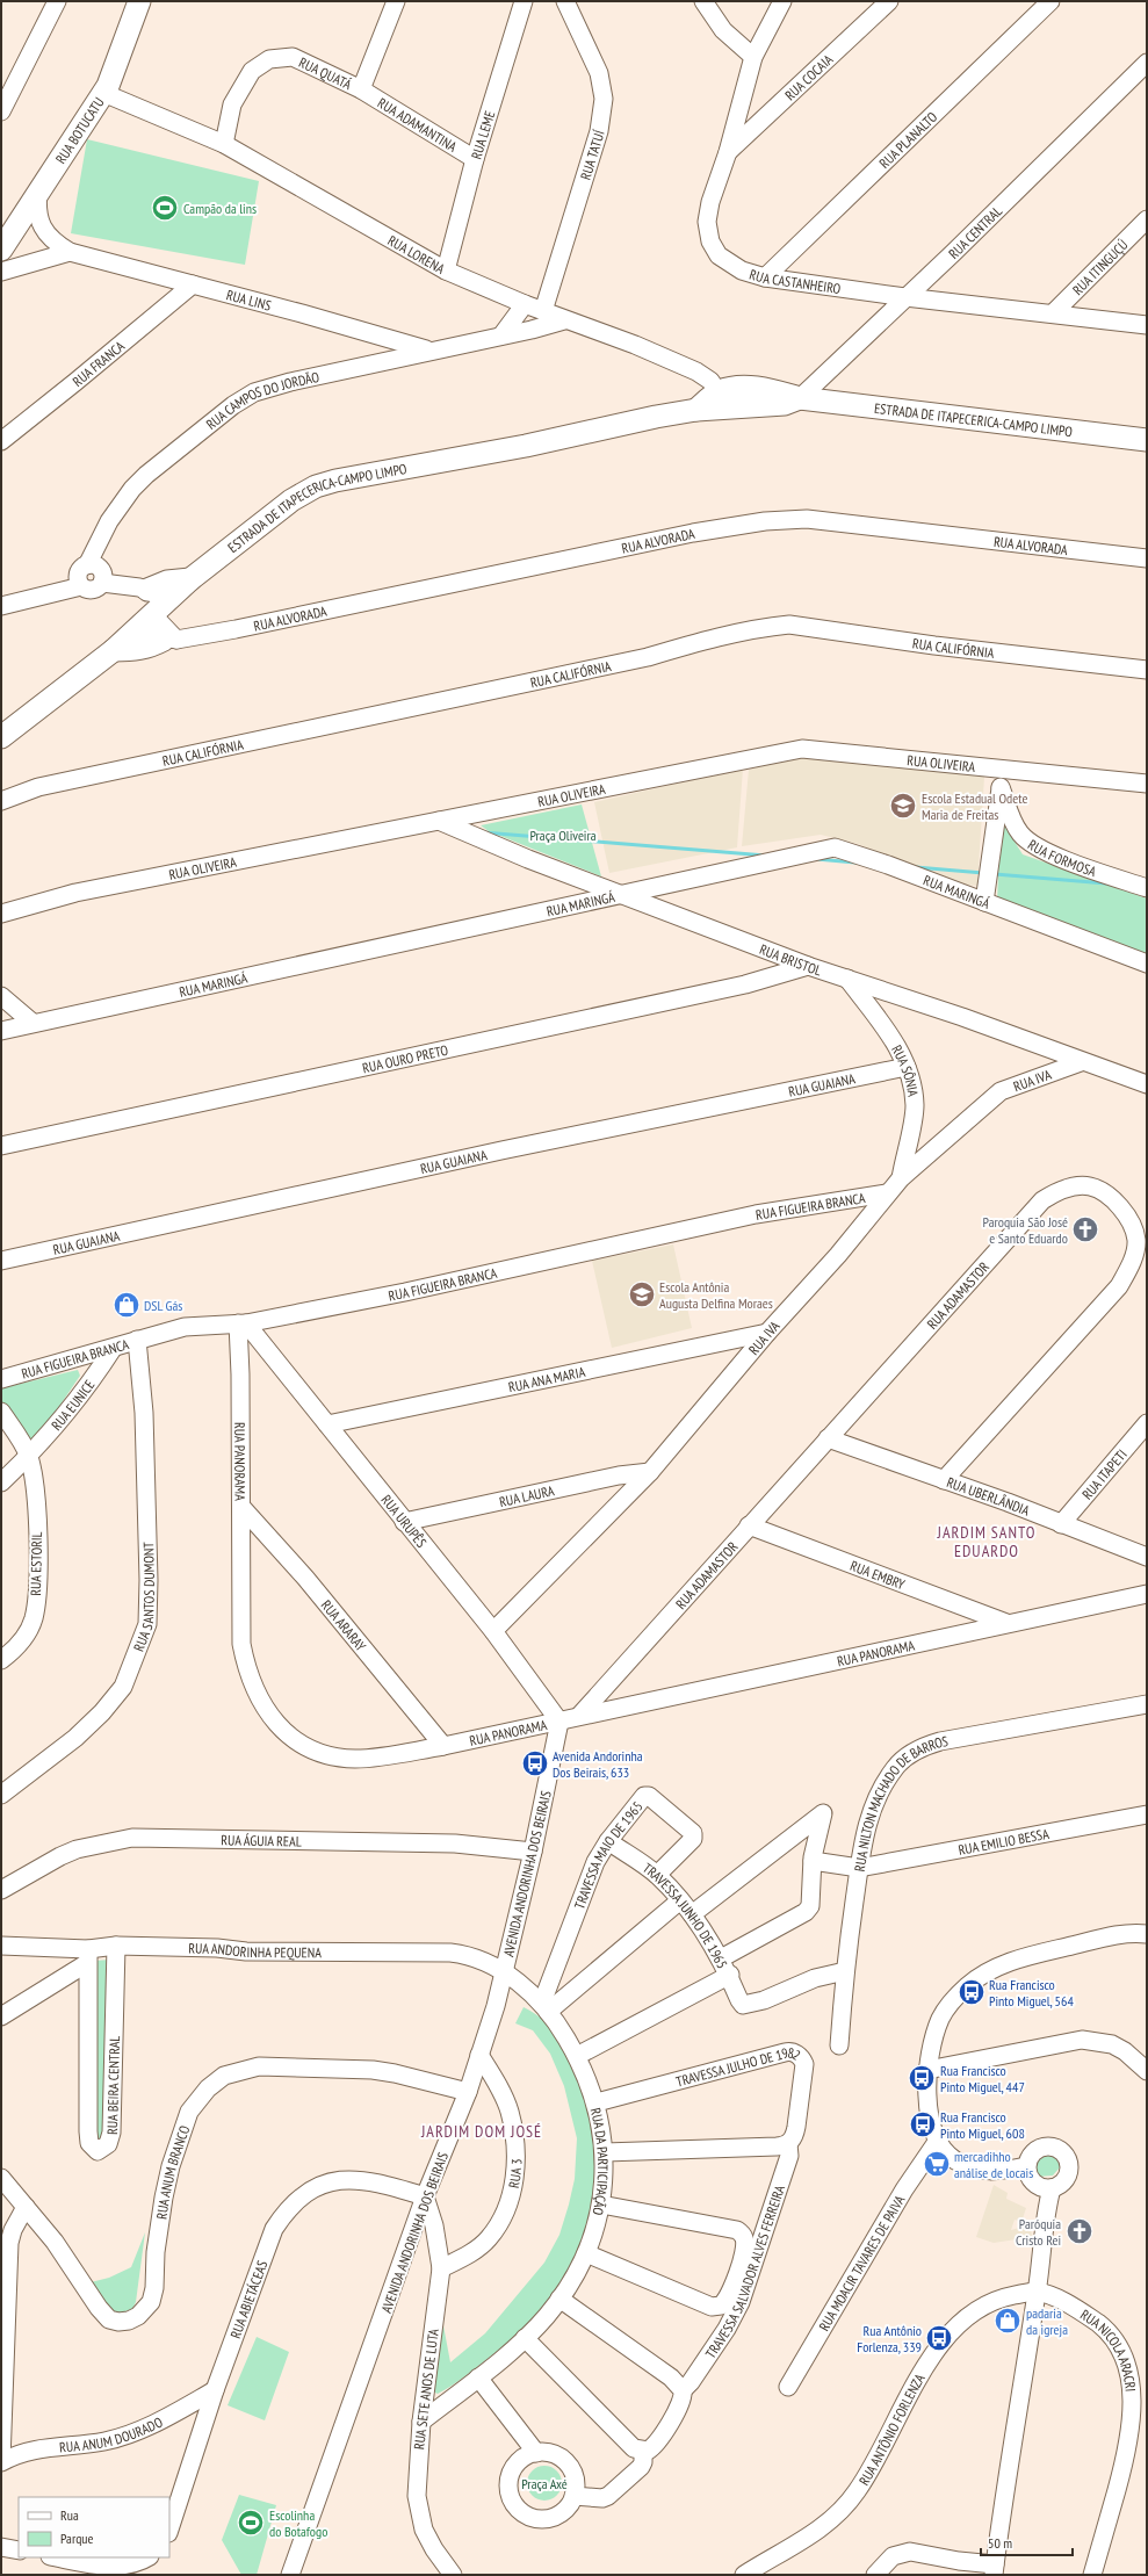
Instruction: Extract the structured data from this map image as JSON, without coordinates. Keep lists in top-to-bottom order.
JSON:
{
  "streets": {
    "main road": ["RUA BOTUCATU", "ESTRADA DE ITAPECERICA-CAMPO LIMPO"],
    "street": [
      "RUA QUATÁ",
      "RUA COCAIA",
      "RUA ADAMANTINA",
      "RUA LEME",
      "RUA PLANALTO",
      "RUA TATUÍ",
      "RUA CENTRAL",
      "RUA LORENA",
      "RUA ITINGUÇÚ",
      "RUA CASTANHEIRO",
      "RUA LINS",
      "RUA FRANCA",
      "RUA CAMPOS DO JORDÃO",
      "RUA ALVORADA",
      "RUA CALIFÓRNIA",
      "RUA OLIVEIRA",
      "RUA FORMOSA",
      "RUA MARINGÁ",
      "RUA BRISTOL",
      "RUA OURO PRETO",
      "RUA SÔNIA",
      "RUA IVA",
      "RUA GUAIANA",
      "RUA FIGUEIRA BRANCA",
      "RUA ADAMASTOR",
      "RUA ANA MARIA",
      "RUA EUNICE",
      "RUA PANORAMA",
      "RUA ITAPETI",
      "RUA LAURA",
      "RUA UBERLÂNDIA",
      "RUA URUPÊS",
      "RUA ESTORIL",
      "RUA EMBRY",
      "RUA SANTOS DUMONT",
      "RUA ARARAY",
      "RUA NILTON MACHADO DE BARROS",
      "RUA ÁGUIA REAL",
      "RUA EMILIO BESSA",
      "TRAVESSA MAIO DE 1965",
      "AVENIDA ANDORINHA DOS BEIRAIS",
      "TRAVESSA JUNHO DE 1965",
      "RUA ANDORINHA PEQUENA",
      "TRAVESSA JULHO DE 1982",
      "RUA BEIRA CENTRAL",
      "RUA DA PARTICIPAÇÃO",
      "RUA ANUM BRANCO",
      "RUA 3",
      "RUA MOACIR TAVARES DE PAIVA",
      "TRAVESSA SALVADOR ALVES FERREIRA",
      "RUA ABIETÁCEAS",
      "RUA NICOLA ARACRI",
      "RUA SETE ANOS DE LUTA",
      "RUA ANTÔNIO FORLENZA",
      "RUA ANUM DOURADO"
    ]
  },
  "crossings": [
    ["RUA QUATÁ", "RUA ADAMANTINA"],
    ["RUA QUATÁ", "RUA LORENA"],
    ["RUA COCAIA", "RUA CASTANHEIRO"],
    ["RUA ADAMANTINA", "RUA LEME"],
    ["RUA BOTUCATU", "RUA LORENA"],
    ["RUA BOTUCATU", "RUA LINS"],
    ["RUA LEME", "RUA LORENA"],
    ["RUA PLANALTO", "RUA CASTANHEIRO"],
    ["RUA TATUÍ", "RUA LORENA"],
    ["RUA CENTRAL", "RUA CASTANHEIRO"],
    ["RUA CENTRAL", "ESTRADA DE ITAPECERICA-CAMPO LIMPO"],
    ["RUA LORENA", "RUA CAMPOS DO JORDÃO"],
    ["RUA LORENA", "ESTRADA DE ITAPECERICA-CAMPO LIMPO"],
    ["RUA ITINGUÇÚ", "RUA CASTANHEIRO"],
    ["RUA LINS", "RUA FRANCA"],
    ["RUA LINS", "RUA CAMPOS DO JORDÃO"],
    ["ESTRADA DE ITAPECERICA-CAMPO LIMPO", "RUA ALVORADA"],
    ["RUA OLIVEIRA", "RUA BRISTOL"],
    ["RUA MARINGÁ", "RUA BRISTOL"],
    ["RUA BRISTOL", "RUA OURO PRETO"],
    ["RUA BRISTOL", "RUA SÔNIA"],
    ["RUA BRISTOL", "RUA IVA"],
    ["RUA SÔNIA", "RUA IVA"],
    ["RUA SÔNIA", "RUA GUAIANA"],
    ["RUA IVA", "RUA FIGUEIRA BRANCA"],
    ["RUA IVA", "RUA ANA MARIA"],
    ["RUA IVA", "RUA LAURA"],
    ["RUA IVA", "RUA URUPÊS"],
    ["RUA FIGUEIRA BRANCA", "RUA EUNICE"],
    ["RUA FIGUEIRA BRANCA", "RUA PANORAMA"],
    ["RUA FIGUEIRA BRANCA", "RUA URUPÊS"],
    ["RUA FIGUEIRA BRANCA", "RUA SANTOS DUMONT"],
    ["RUA ADAMASTOR", "RUA PANORAMA"],
    ["RUA ADAMASTOR", "RUA UBERLÂNDIA"],
    ["RUA ADAMASTOR", "RUA EMBRY"],
    ["RUA ANA MARIA", "RUA URUPÊS"],
    ["RUA EUNICE", "RUA ESTORIL"],
    ["RUA PANORAMA", "RUA URUPÊS"],
    ["RUA PANORAMA", "RUA EMBRY"],
    ["RUA PANORAMA", "RUA ARARAY"],
    ["RUA PANORAMA", "AVENIDA ANDORINHA DOS BEIRAIS"],
    ["RUA ITAPETI", "RUA UBERLÂNDIA"],
    ["RUA LAURA", "RUA URUPÊS"],
    ["RUA URUPÊS", "AVENIDA ANDORINHA DOS BEIRAIS"],
    ["RUA NILTON MACHADO DE BARROS", "RUA EMILIO BESSA"],
    ["RUA NILTON MACHADO DE BARROS", "TRAVESSA JUNHO DE 1965"],
    ["RUA ÁGUIA REAL", "AVENIDA ANDORINHA DOS BEIRAIS"],
    ["TRAVESSA MAIO DE 1965", "TRAVESSA JUNHO DE 1965"],
    ["TRAVESSA MAIO DE 1965", "RUA DA PARTICIPAÇÃO"],
    ["AVENIDA ANDORINHA DOS BEIRAIS", "RUA ANDORINHA PEQUENA"],
    ["AVENIDA ANDORINHA DOS BEIRAIS", "RUA DA PARTICIPAÇÃO"],
    ["AVENIDA ANDORINHA DOS BEIRAIS", "RUA ANUM BRANCO"],
    ["AVENIDA ANDORINHA DOS BEIRAIS", "RUA 3"],
    ["AVENIDA ANDORINHA DOS BEIRAIS", "RUA ABIETÁCEAS"],
    ["AVENIDA ANDORINHA DOS BEIRAIS", "RUA SETE ANOS DE LUTA"],
    ["RUA ANDORINHA PEQUENA", "RUA BEIRA CENTRAL"],
    ["RUA ANDORINHA PEQUENA", "RUA DA PARTICIPAÇÃO"],
    ["TRAVESSA JULHO DE 1982", "RUA DA PARTICIPAÇÃO"],
    ["TRAVESSA JULHO DE 1982", "TRAVESSA SALVADOR ALVES FERREIRA"],
    ["RUA DA PARTICIPAÇÃO", "TRAVESSA SALVADOR ALVES FERREIRA"],
    ["RUA DA PARTICIPAÇÃO", "RUA SETE ANOS DE LUTA"],
    ["RUA 3", "RUA SETE ANOS DE LUTA"],
    ["RUA ABIETÁCEAS", "RUA SETE ANOS DE LUTA"],
    ["RUA ABIETÁCEAS", "RUA ANUM DOURADO"],
    ["RUA NICOLA ARACRI", "RUA ANTÔNIO FORLENZA"]
  ],
  "districts": ["JARDIM SANTO EDUARDO", "JARDIM DOM JOSÉ"],
  "parks": ["Praça Oliveira", "Praça Axé"],
  "places": {
    "sports": ["Campão da lins", "Escolinha do Botafogo"],
    "school or university": ["Escola Estadual Odete Maria de Freitas", "Escola Antônia Augusta Delfina Moraes"],
    "church": ["Paroquia São José e Santo Eduardo", "Paróquia Cristo Rei"],
    "shop": ["DSL Gás", "padaria da igreja"],
    "bus stop": [
      "Avenida Andorinha Dos Beirais, 633",
      "Rua Francisco Pinto Miguel, 564",
      "Rua Francisco Pinto Miguel, 447",
      "Rua Francisco Pinto Miguel, 608",
      "Rua Antônio Forlenza, 339"
    ],
    "supermarket": ["mercadihho análise de locais"]
  },
  "legend": ["Rua", "Parque"],
  "scale_bar": "50 m"
}
